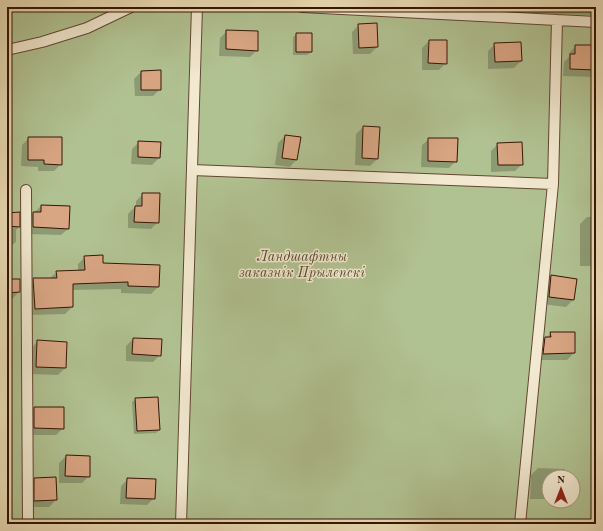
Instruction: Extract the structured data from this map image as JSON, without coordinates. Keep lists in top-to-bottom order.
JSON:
{
  "parks": ["Ландшафтны заказнік Прылепскі"],
  "north": "top"
}
